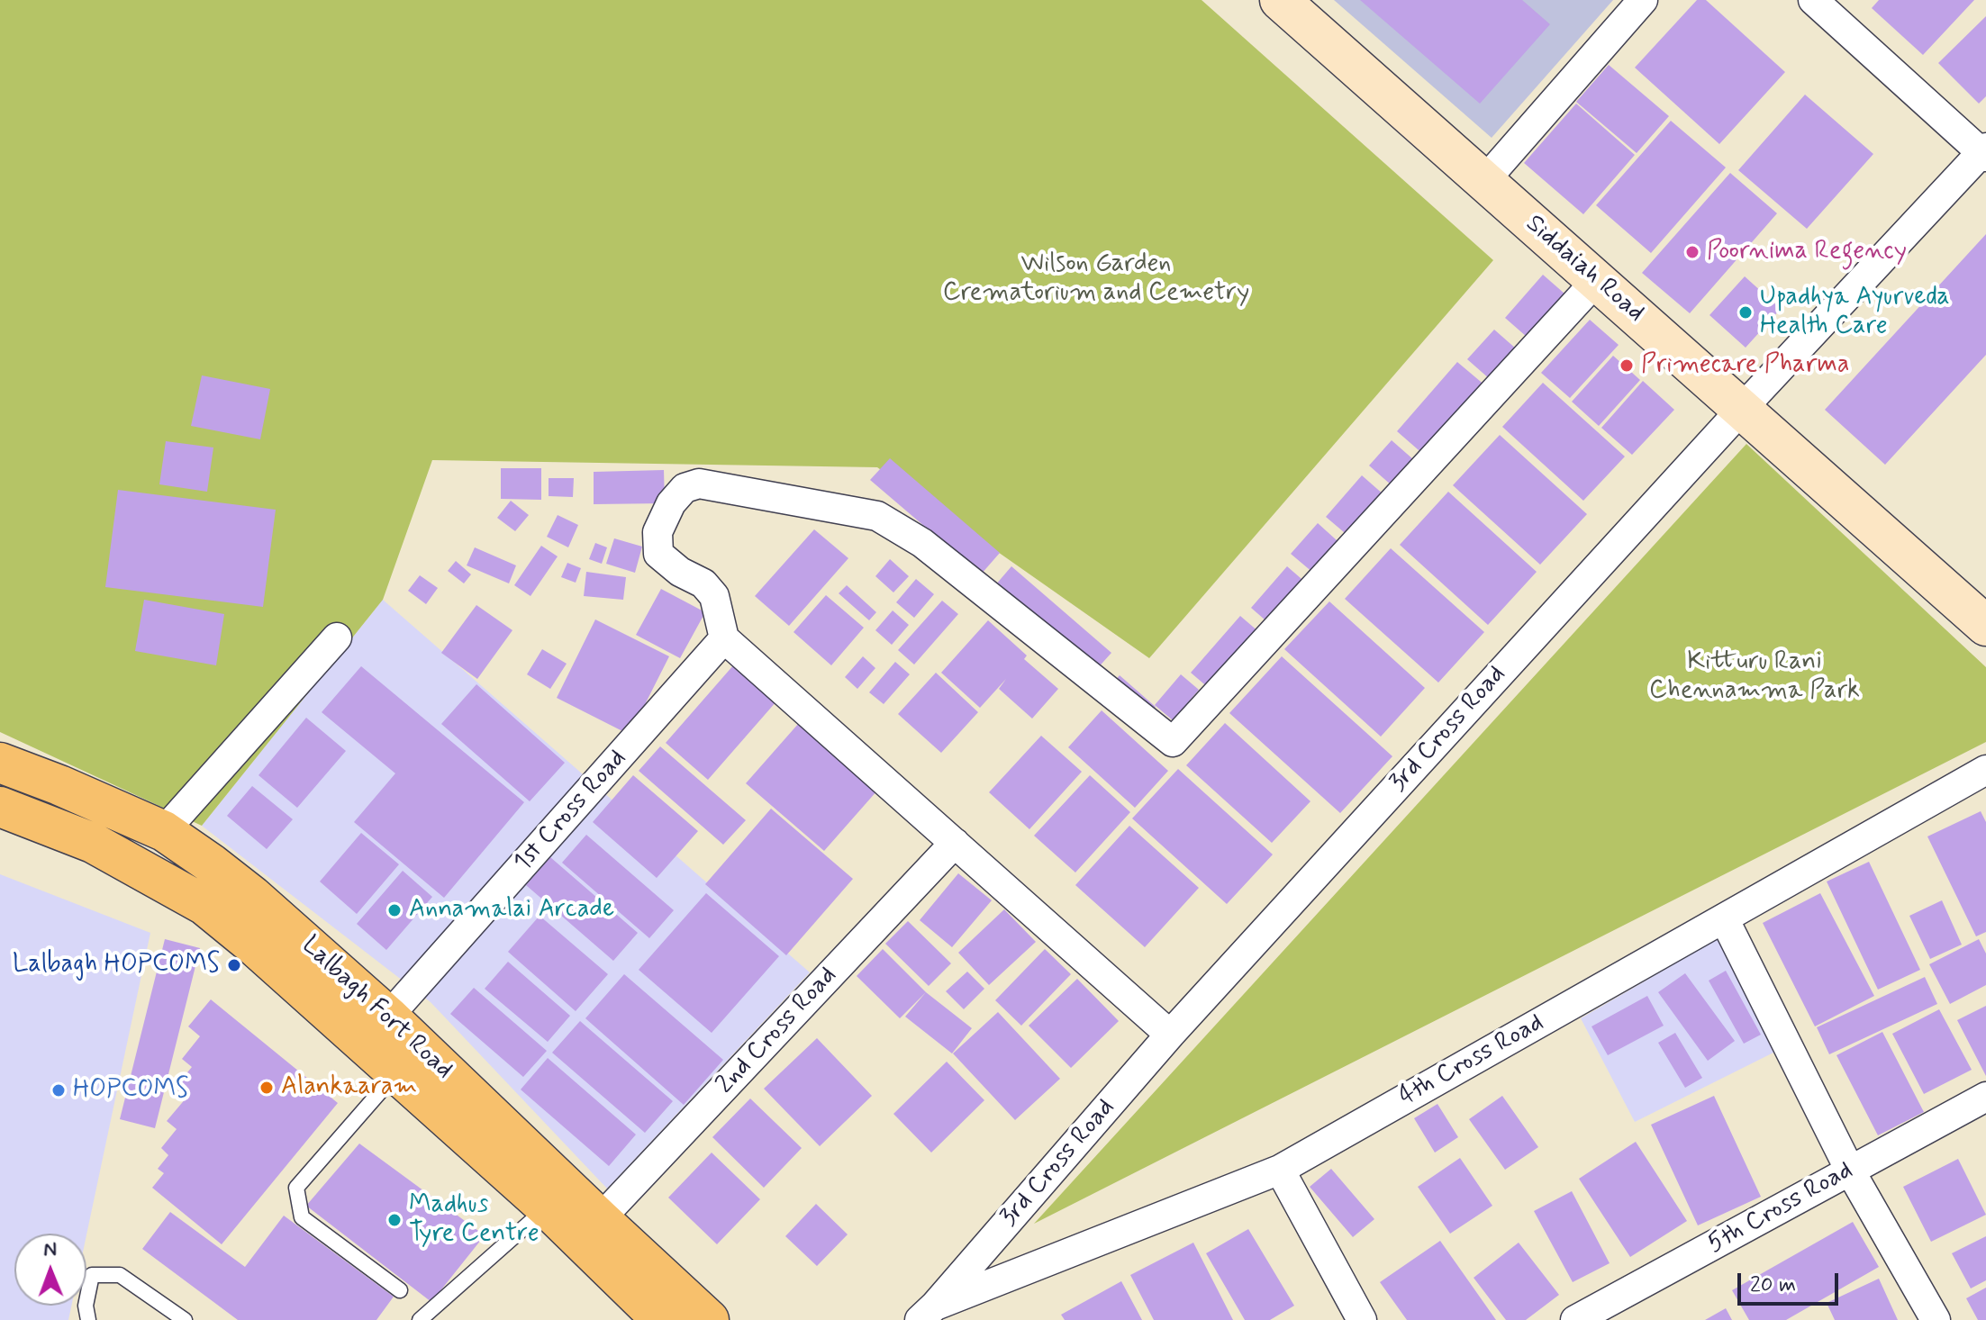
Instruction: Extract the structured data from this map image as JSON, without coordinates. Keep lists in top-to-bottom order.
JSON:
{
  "streets": {
    "main road": ["Siddaiah Road", "Lalbagh Fort Road"],
    "street": [
      "3rd Cross Road",
      "1st Cross Road",
      "2nd Cross Road",
      "4th Cross Road",
      "5th Cross Road"
    ]
  },
  "crossings": [
    ["Siddaiah Road", "3rd Cross Road"],
    ["3rd Cross Road", "4th Cross Road"],
    ["1st Cross Road", "Lalbagh Fort Road"],
    ["Lalbagh Fort Road", "2nd Cross Road"]
  ],
  "parks": ["Wilson Garden Crematorium and Cemetry", "Kitturu Rani Chennamma Park"],
  "places": [
    "Poornima Regency",
    "Upadhya Ayurveda Health Care",
    "Primecare Pharma",
    "Annamalai Arcade",
    "Lalbagh HOPCOMS",
    "Alankaaram",
    "HOPCOMS",
    "Madhus Tyre Centre"
  ],
  "scale_bar": "20 m",
  "north": "top"
}
